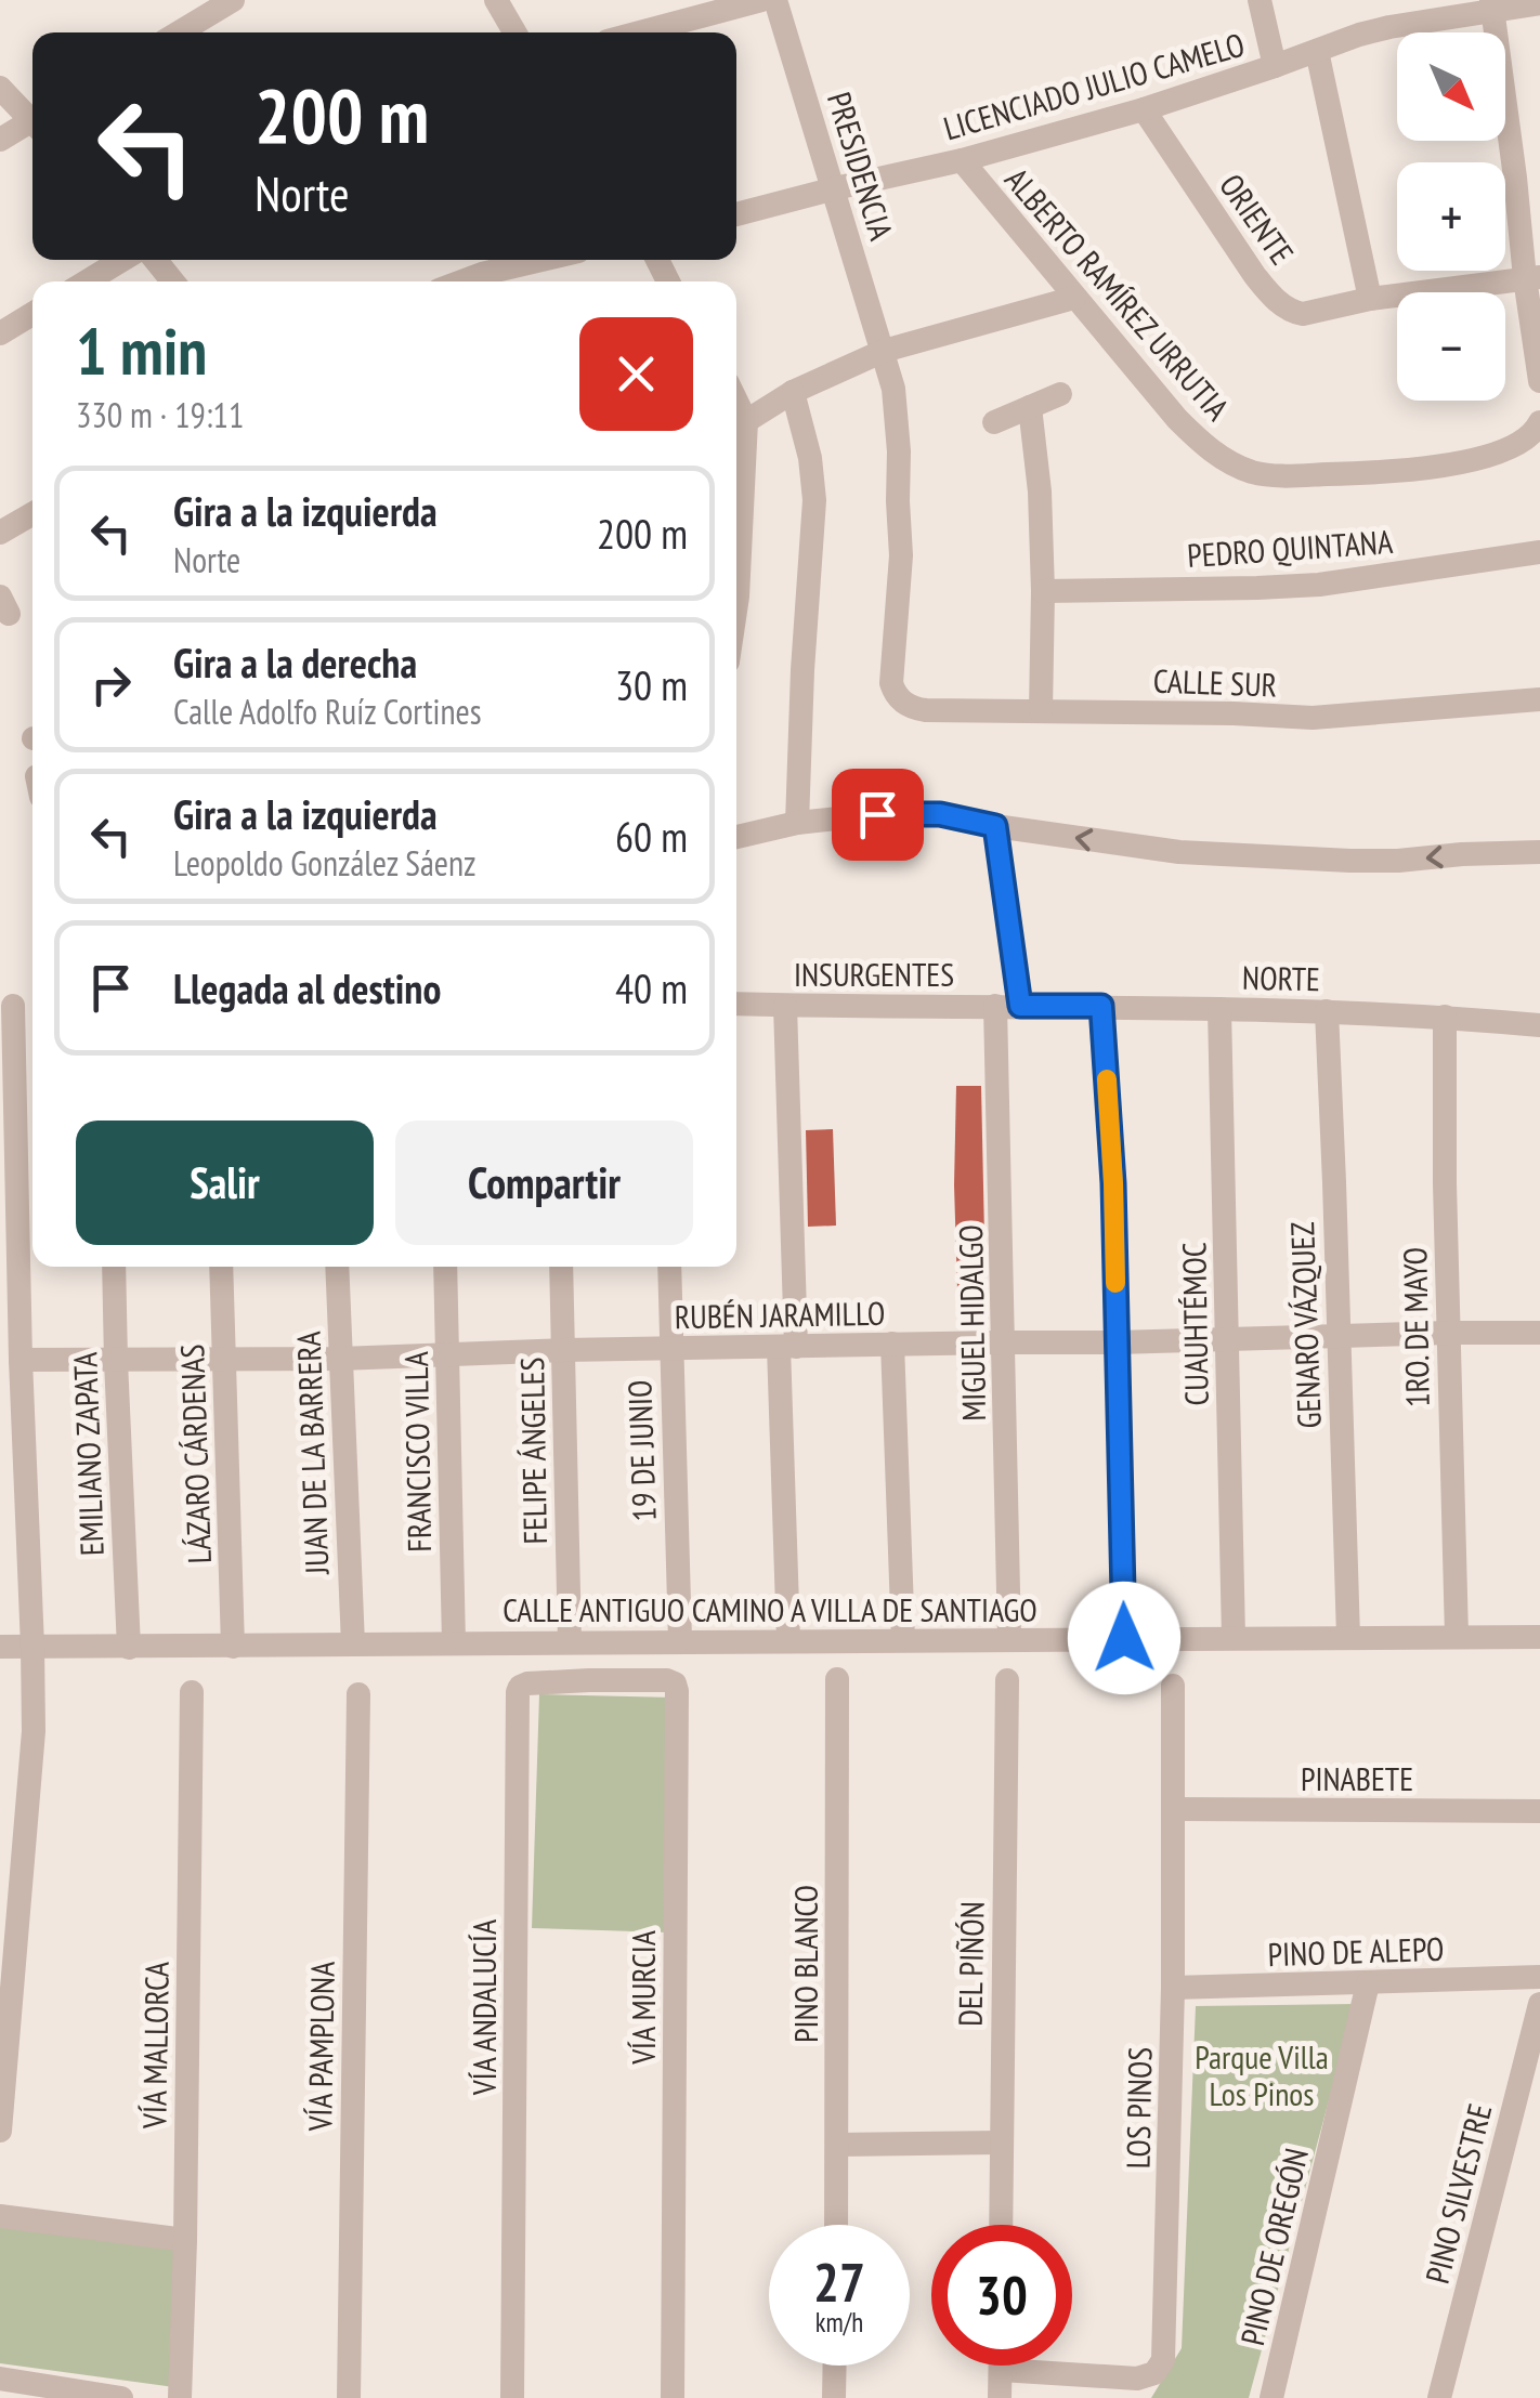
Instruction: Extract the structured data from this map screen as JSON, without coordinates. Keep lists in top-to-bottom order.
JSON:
{
  "streets": {
    "street": [
      "LICENCIADO JULIO CAMELO",
      "PRESIDENCIA",
      "ORIENTE",
      "ALBERTO RAMÍREZ URRUTIA",
      "PEDRO QUINTANA",
      "CALLE SUR",
      "INSURGENTES",
      "NORTE",
      "RUBÉN JARAMILLO",
      "MIGUEL HIDALGO",
      "CUAUHTÉMOC",
      "GENARO VÁZQUEZ",
      "1RO. DE MAYO",
      "FELIPE ÁNGELES",
      "19 DE JUNIO",
      "FRANCISCO VILLA",
      "JUAN DE LA BARRERA",
      "EMILIANO ZAPATA",
      "LÁZARO CÁRDENAS",
      "CALLE ANTIGUO CAMINO A VILLA DE SANTIAGO",
      "PINABETE",
      "PINO DE ALEPO",
      "PINO BLANCO",
      "DEL PIÑÓN",
      "VÍA MURCIA",
      "VÍA ANDALUCÍA",
      "VÍA MALLORCA",
      "VÍA PAMPLONA",
      "LOS PINOS",
      "PINO SILVESTRE",
      "PINO DE OREGÓN"
    ]
  },
  "crossings": [
    ["LICENCIADO JULIO CAMELO", "PRESIDENCIA"],
    ["LICENCIADO JULIO CAMELO", "ORIENTE"],
    ["LICENCIADO JULIO CAMELO", "ALBERTO RAMÍREZ URRUTIA"],
    ["PRESIDENCIA", "CALLE SUR"],
    ["INSURGENTES", "NORTE"],
    ["INSURGENTES", "MIGUEL HIDALGO"],
    ["NORTE", "MIGUEL HIDALGO"],
    ["NORTE", "CUAUHTÉMOC"],
    ["NORTE", "GENARO VÁZQUEZ"],
    ["NORTE", "1RO. DE MAYO"],
    ["RUBÉN JARAMILLO", "MIGUEL HIDALGO"],
    ["RUBÉN JARAMILLO", "CUAUHTÉMOC"],
    ["RUBÉN JARAMILLO", "GENARO VÁZQUEZ"],
    ["RUBÉN JARAMILLO", "1RO. DE MAYO"],
    ["RUBÉN JARAMILLO", "FELIPE ÁNGELES"],
    ["RUBÉN JARAMILLO", "19 DE JUNIO"],
    ["RUBÉN JARAMILLO", "FRANCISCO VILLA"],
    ["RUBÉN JARAMILLO", "JUAN DE LA BARRERA"],
    ["RUBÉN JARAMILLO", "EMILIANO ZAPATA"],
    ["RUBÉN JARAMILLO", "LÁZARO CÁRDENAS"],
    ["MIGUEL HIDALGO", "CALLE ANTIGUO CAMINO A VILLA DE SANTIAGO"],
    ["CUAUHTÉMOC", "CALLE ANTIGUO CAMINO A VILLA DE SANTIAGO"],
    ["GENARO VÁZQUEZ", "CALLE ANTIGUO CAMINO A VILLA DE SANTIAGO"],
    ["1RO. DE MAYO", "CALLE ANTIGUO CAMINO A VILLA DE SANTIAGO"],
    ["FELIPE ÁNGELES", "CALLE ANTIGUO CAMINO A VILLA DE SANTIAGO"],
    ["19 DE JUNIO", "CALLE ANTIGUO CAMINO A VILLA DE SANTIAGO"],
    ["FRANCISCO VILLA", "CALLE ANTIGUO CAMINO A VILLA DE SANTIAGO"],
    ["JUAN DE LA BARRERA", "CALLE ANTIGUO CAMINO A VILLA DE SANTIAGO"],
    ["EMILIANO ZAPATA", "CALLE ANTIGUO CAMINO A VILLA DE SANTIAGO"],
    ["LÁZARO CÁRDENAS", "CALLE ANTIGUO CAMINO A VILLA DE SANTIAGO"],
    ["PINABETE", "LOS PINOS"],
    ["PINO DE ALEPO", "LOS PINOS"],
    ["PINO DE ALEPO", "PINO DE OREGÓN"],
    ["VÍA MURCIA", "VÍA ANDALUCÍA"]
  ],
  "parks": ["Parque Villa Los Pinos"],
  "north": "bottom right",
  "page": {
    "map_buttons": ["+", "−"],
    "turn": ["200 m", "Norte"],
    "heading": ["1 min", "330 m · 19:11"],
    "list": [
      {
        "name": "Gira a la izquierda",
        "note": "Norte",
        "value": "200 m"
      },
      {
        "name": "Gira a la derecha",
        "note": "Calle Adolfo Ruíz Cortines",
        "value": "30 m"
      },
      {
        "name": "Gira a la izquierda",
        "note": "Leopoldo González Sáenz",
        "value": "60 m"
      },
      {
        "name": "Llegada al destino",
        "value": "40 m"
      }
    ],
    "buttons": ["Salir", "Compartir"],
    "speed": "27 km/h",
    "limit": "30"
  }
}
